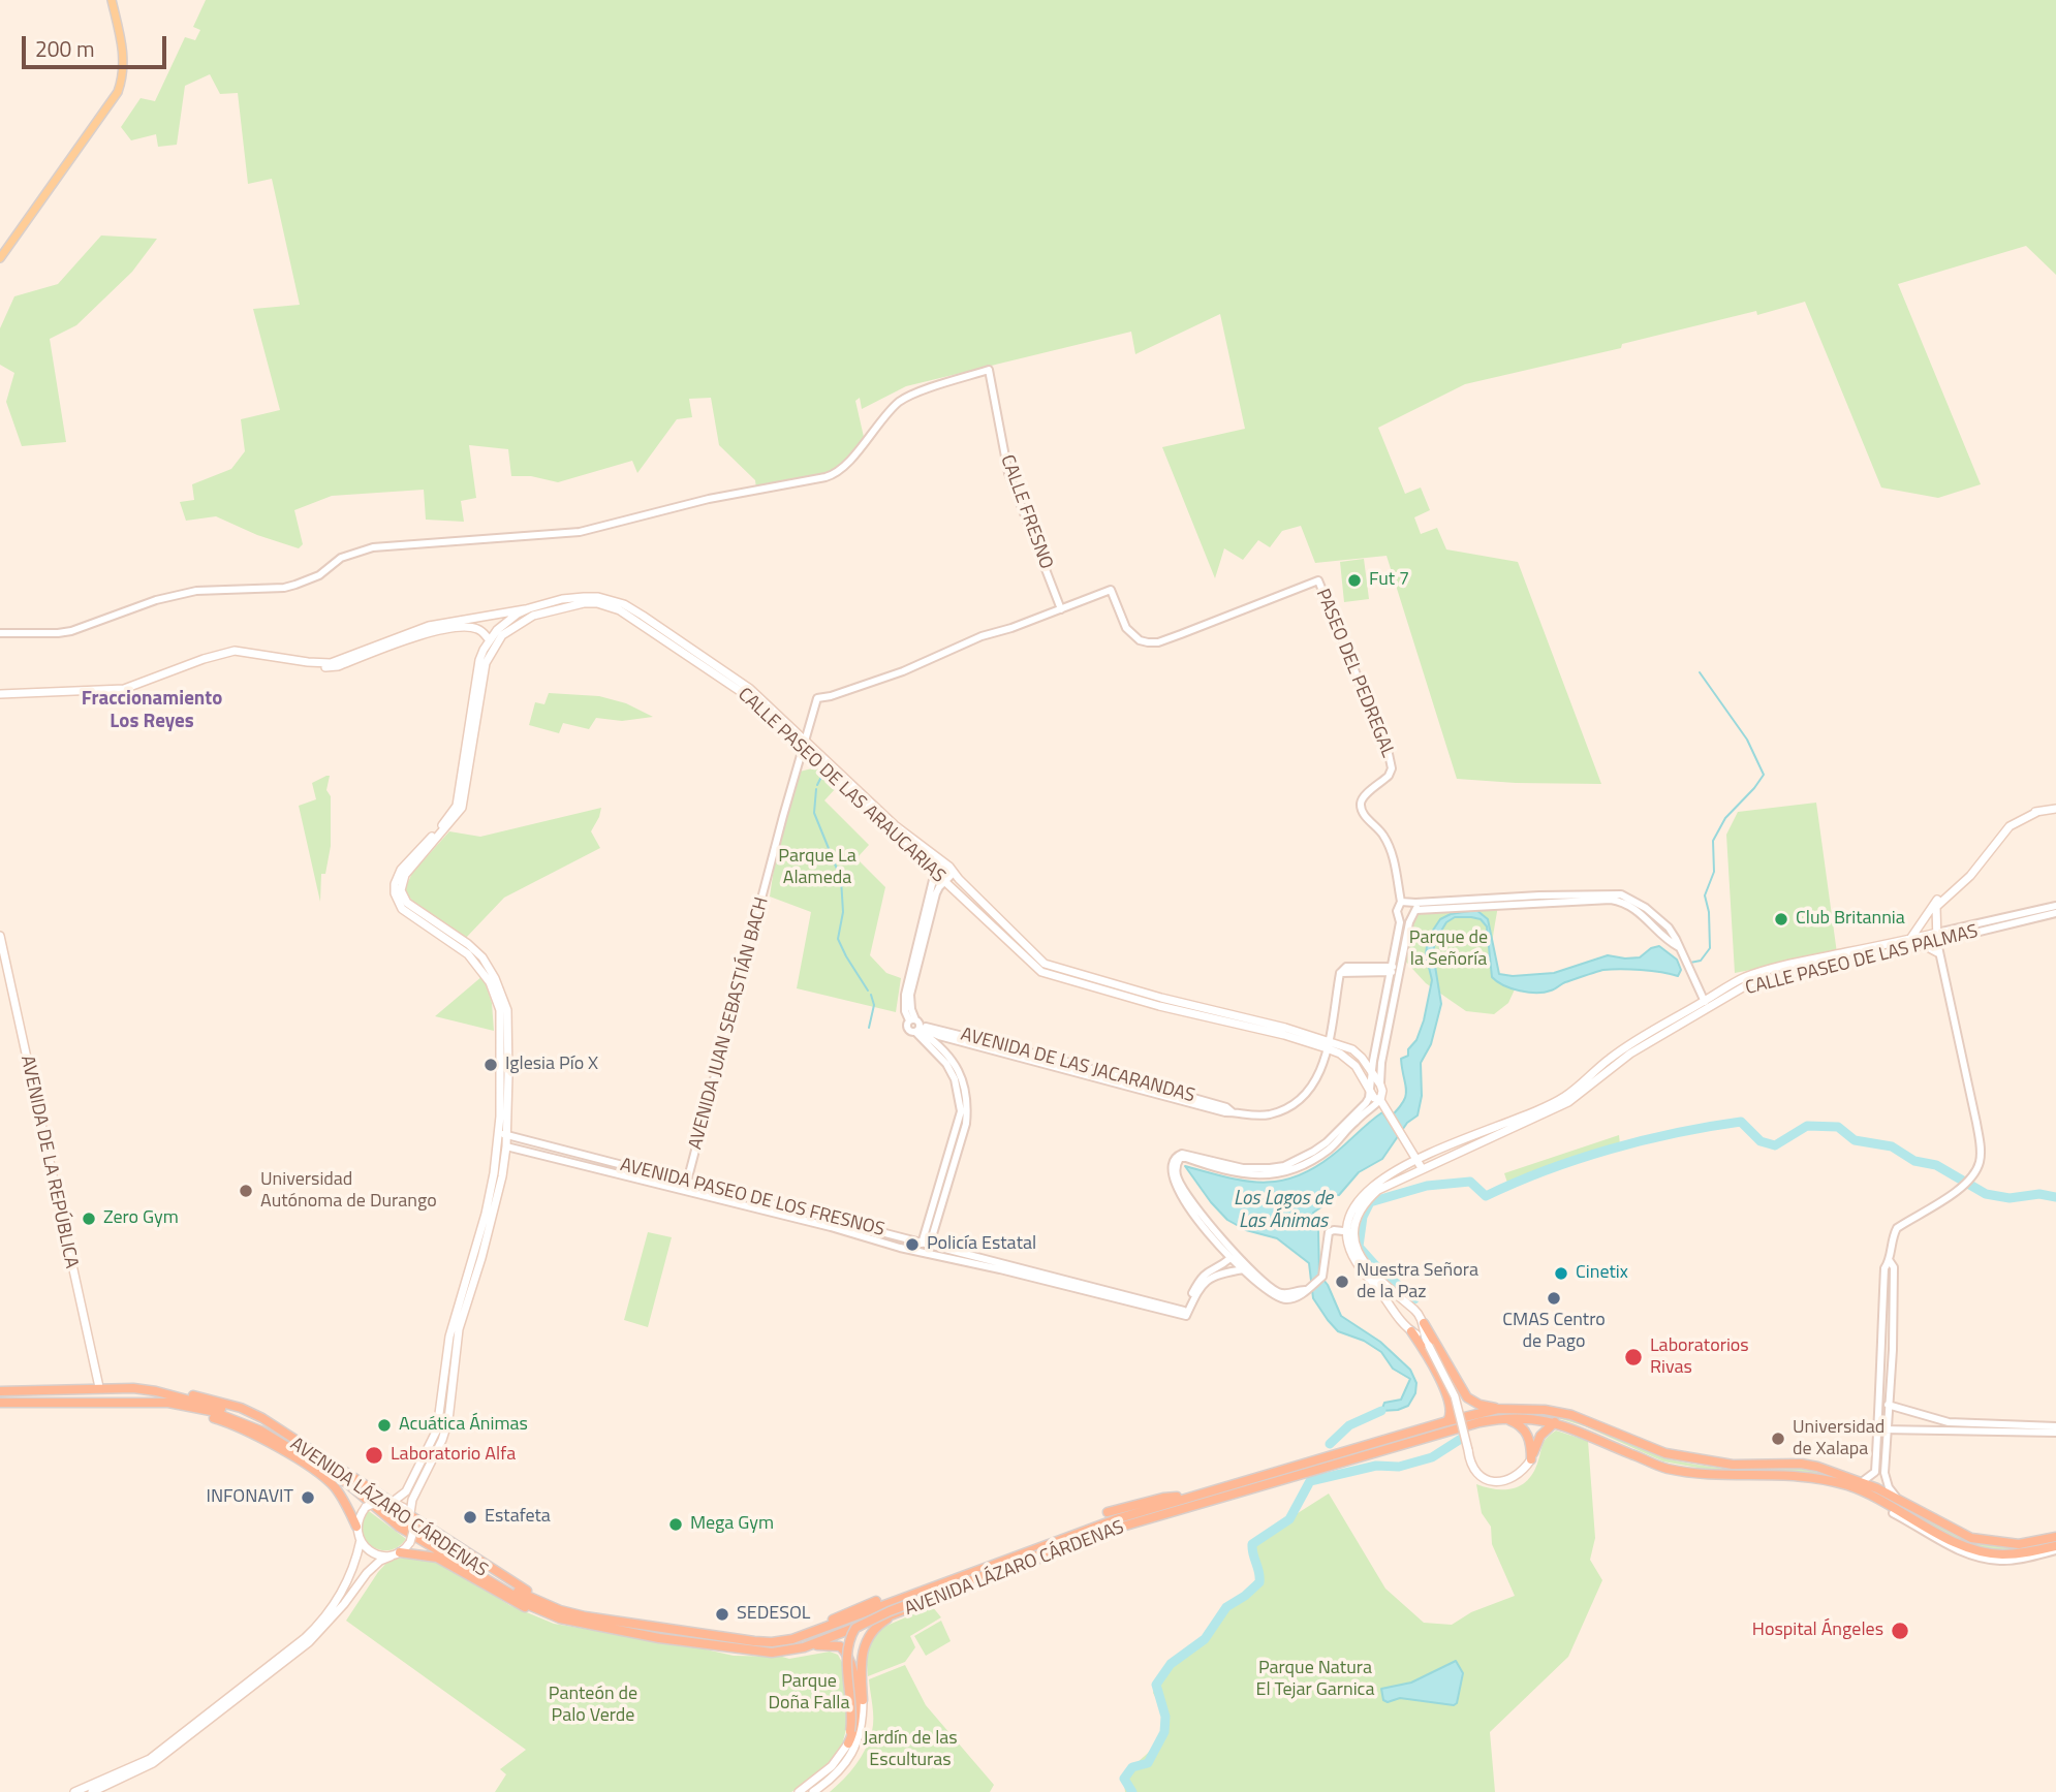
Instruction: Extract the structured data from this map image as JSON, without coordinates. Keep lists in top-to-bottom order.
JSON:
{
  "streets": {
    "highway": ["AVENIDA LÁZARO CÁRDENAS"],
    "main road": ["CALLE PASEO DE LAS ARAUCARIAS", "CALLE PASEO DE LAS PALMAS", "AVENIDA DE LA REPÚBLICA"],
    "street": [
      "CALLE FRESNO",
      "PASEO DEL PEDREGAL",
      "AVENIDA JUAN SEBASTIÁN BACH",
      "AVENIDA DE LAS JACARANDAS",
      "AVENIDA PASEO DE LOS FRESNOS"
    ]
  },
  "crossings": [
    ["CALLE FRESNO", "PASEO DEL PEDREGAL"],
    ["CALLE FRESNO", "AVENIDA JUAN SEBASTIÁN BACH"],
    ["PASEO DEL PEDREGAL", "AVENIDA JUAN SEBASTIÁN BACH"],
    ["CALLE PASEO DE LAS ARAUCARIAS", "CALLE PASEO DE LAS PALMAS"],
    ["CALLE PASEO DE LAS ARAUCARIAS", "AVENIDA JUAN SEBASTIÁN BACH"],
    ["CALLE PASEO DE LAS ARAUCARIAS", "AVENIDA DE LAS JACARANDAS"],
    ["CALLE PASEO DE LAS ARAUCARIAS", "AVENIDA PASEO DE LOS FRESNOS"],
    ["AVENIDA JUAN SEBASTIÁN BACH", "AVENIDA PASEO DE LOS FRESNOS"],
    ["AVENIDA DE LA REPÚBLICA", "AVENIDA LÁZARO CÁRDENAS"]
  ],
  "districts": ["Fraccionamiento Los Reyes"],
  "water": ["Los Lagos de Las Ánimas"],
  "parks": [
    "Parque La Alameda",
    "Parque de la Señoría",
    "Parque Natura El Tejar Garnica",
    "Parque Doña Falla",
    "Panteón de Palo Verde",
    "Jardín de las Esculturas"
  ],
  "places": [
    "Fut 7",
    "Club Britannia",
    "Iglesia Pío X",
    "Universidad Autónoma de Durango",
    "Zero Gym",
    "Policía Estatal",
    "Cinetix",
    "Nuestra Señora de la Paz",
    "CMAS Centro de Pago",
    "Laboratorios Rivas",
    "Acuática Ánimas",
    "Universidad de Xalapa",
    "Laboratorio Alfa",
    "INFONAVIT",
    "Estafeta",
    "Mega Gym",
    "SEDESOL",
    "Hospital Ángeles"
  ],
  "scale_bar": "200 m"
}
